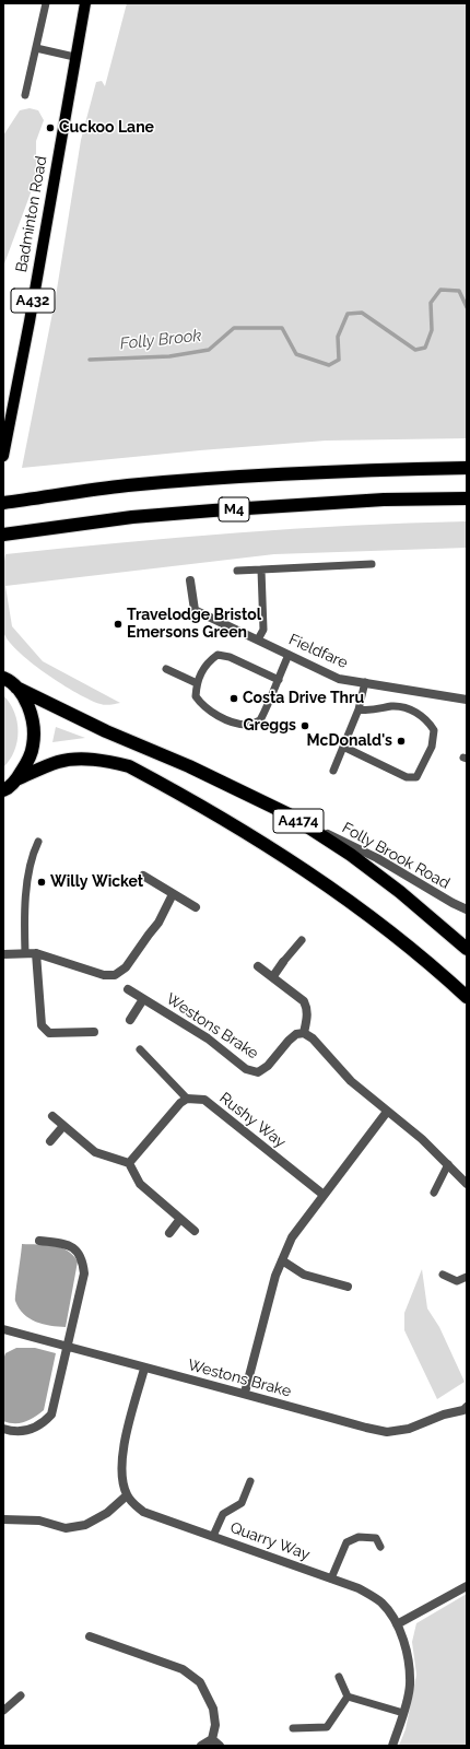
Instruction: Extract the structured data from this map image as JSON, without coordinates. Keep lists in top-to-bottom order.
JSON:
{
  "streets": {
    "highway": ["M4", "A4174"],
    "main road": ["Badminton Road", "A432"],
    "street": [
      "Fieldfare",
      "Folly Brook Road",
      "Westons Brake",
      "Rushy Way",
      "Quarry Way"
    ]
  },
  "crossings": [
    ["A4174", "Folly Brook Road"]
  ],
  "water": ["Folly Brook"],
  "places": [
    "Cuckoo Lane",
    "Travelodge Bristol Emersons Green",
    "Costa Drive Thru",
    "Greggs",
    "McDonald's",
    "Willy Wicket"
  ]
}
